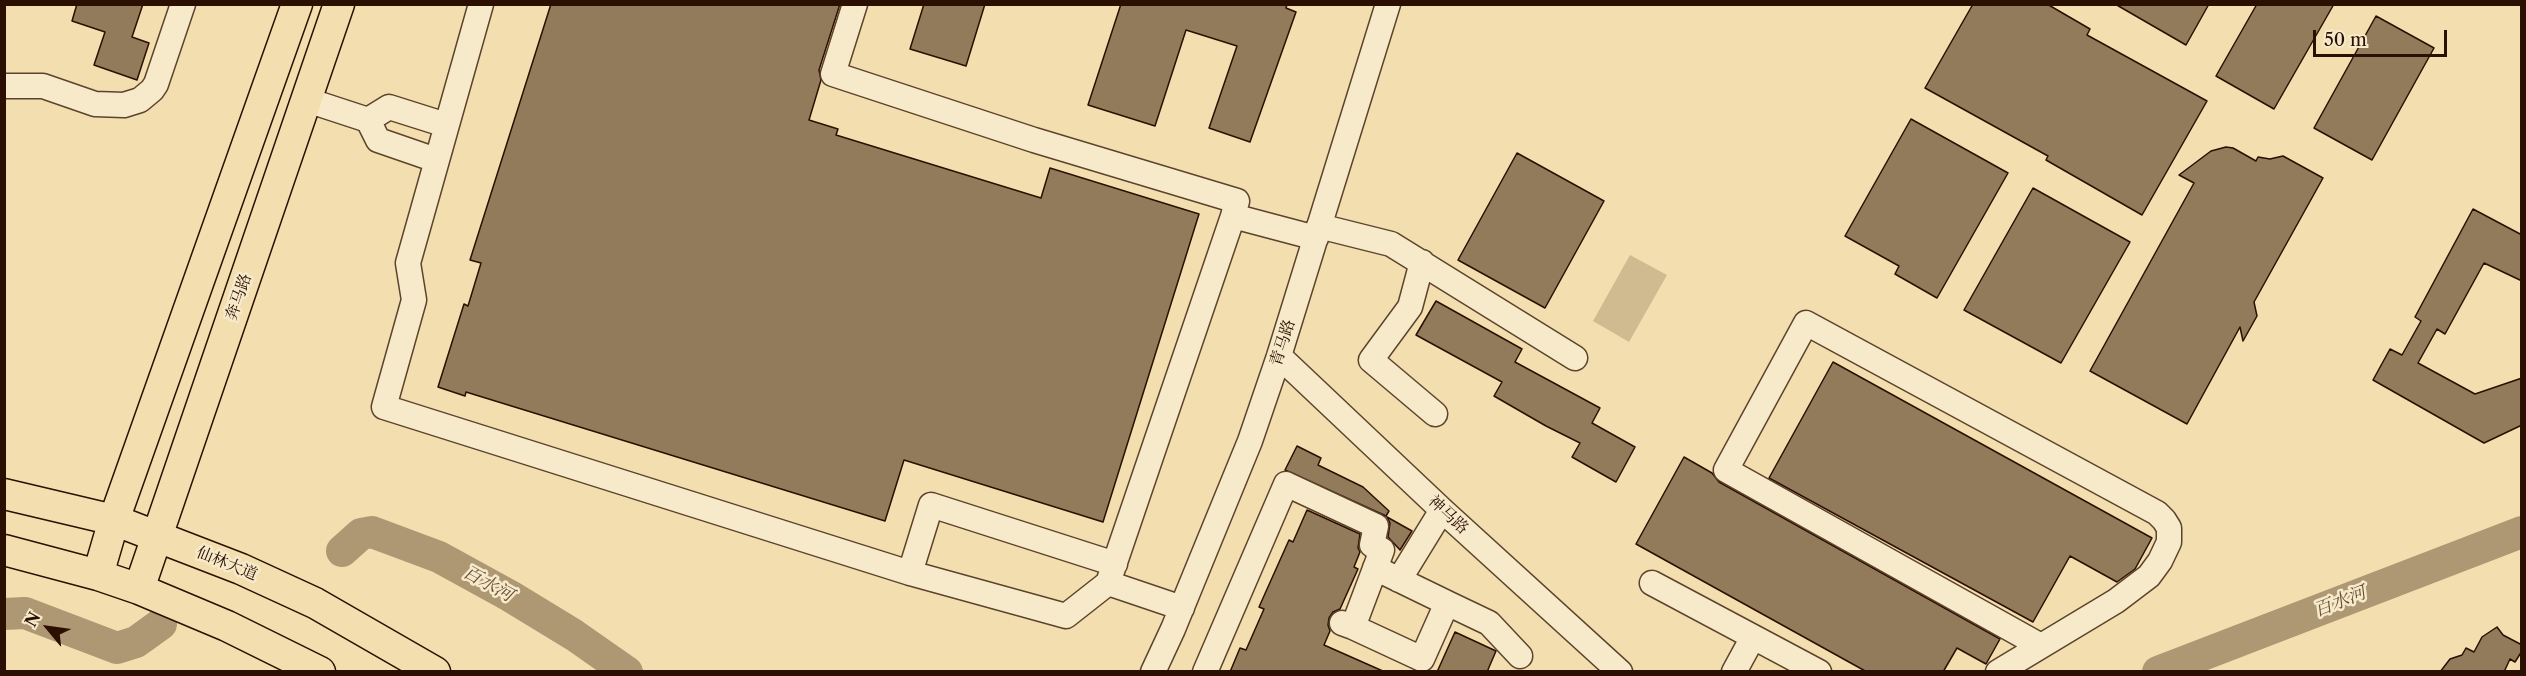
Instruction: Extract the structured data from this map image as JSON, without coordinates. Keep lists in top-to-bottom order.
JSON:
{
  "streets": {
    "main road": ["奔马路", "仙林大道"],
    "street": ["青马路", "神马路"]
  },
  "crossings": [
    ["奔马路", "仙林大道"],
    ["青马路", "神马路"]
  ],
  "water": ["百水河"],
  "scale_bar": "50 m",
  "north": "top left"
}
